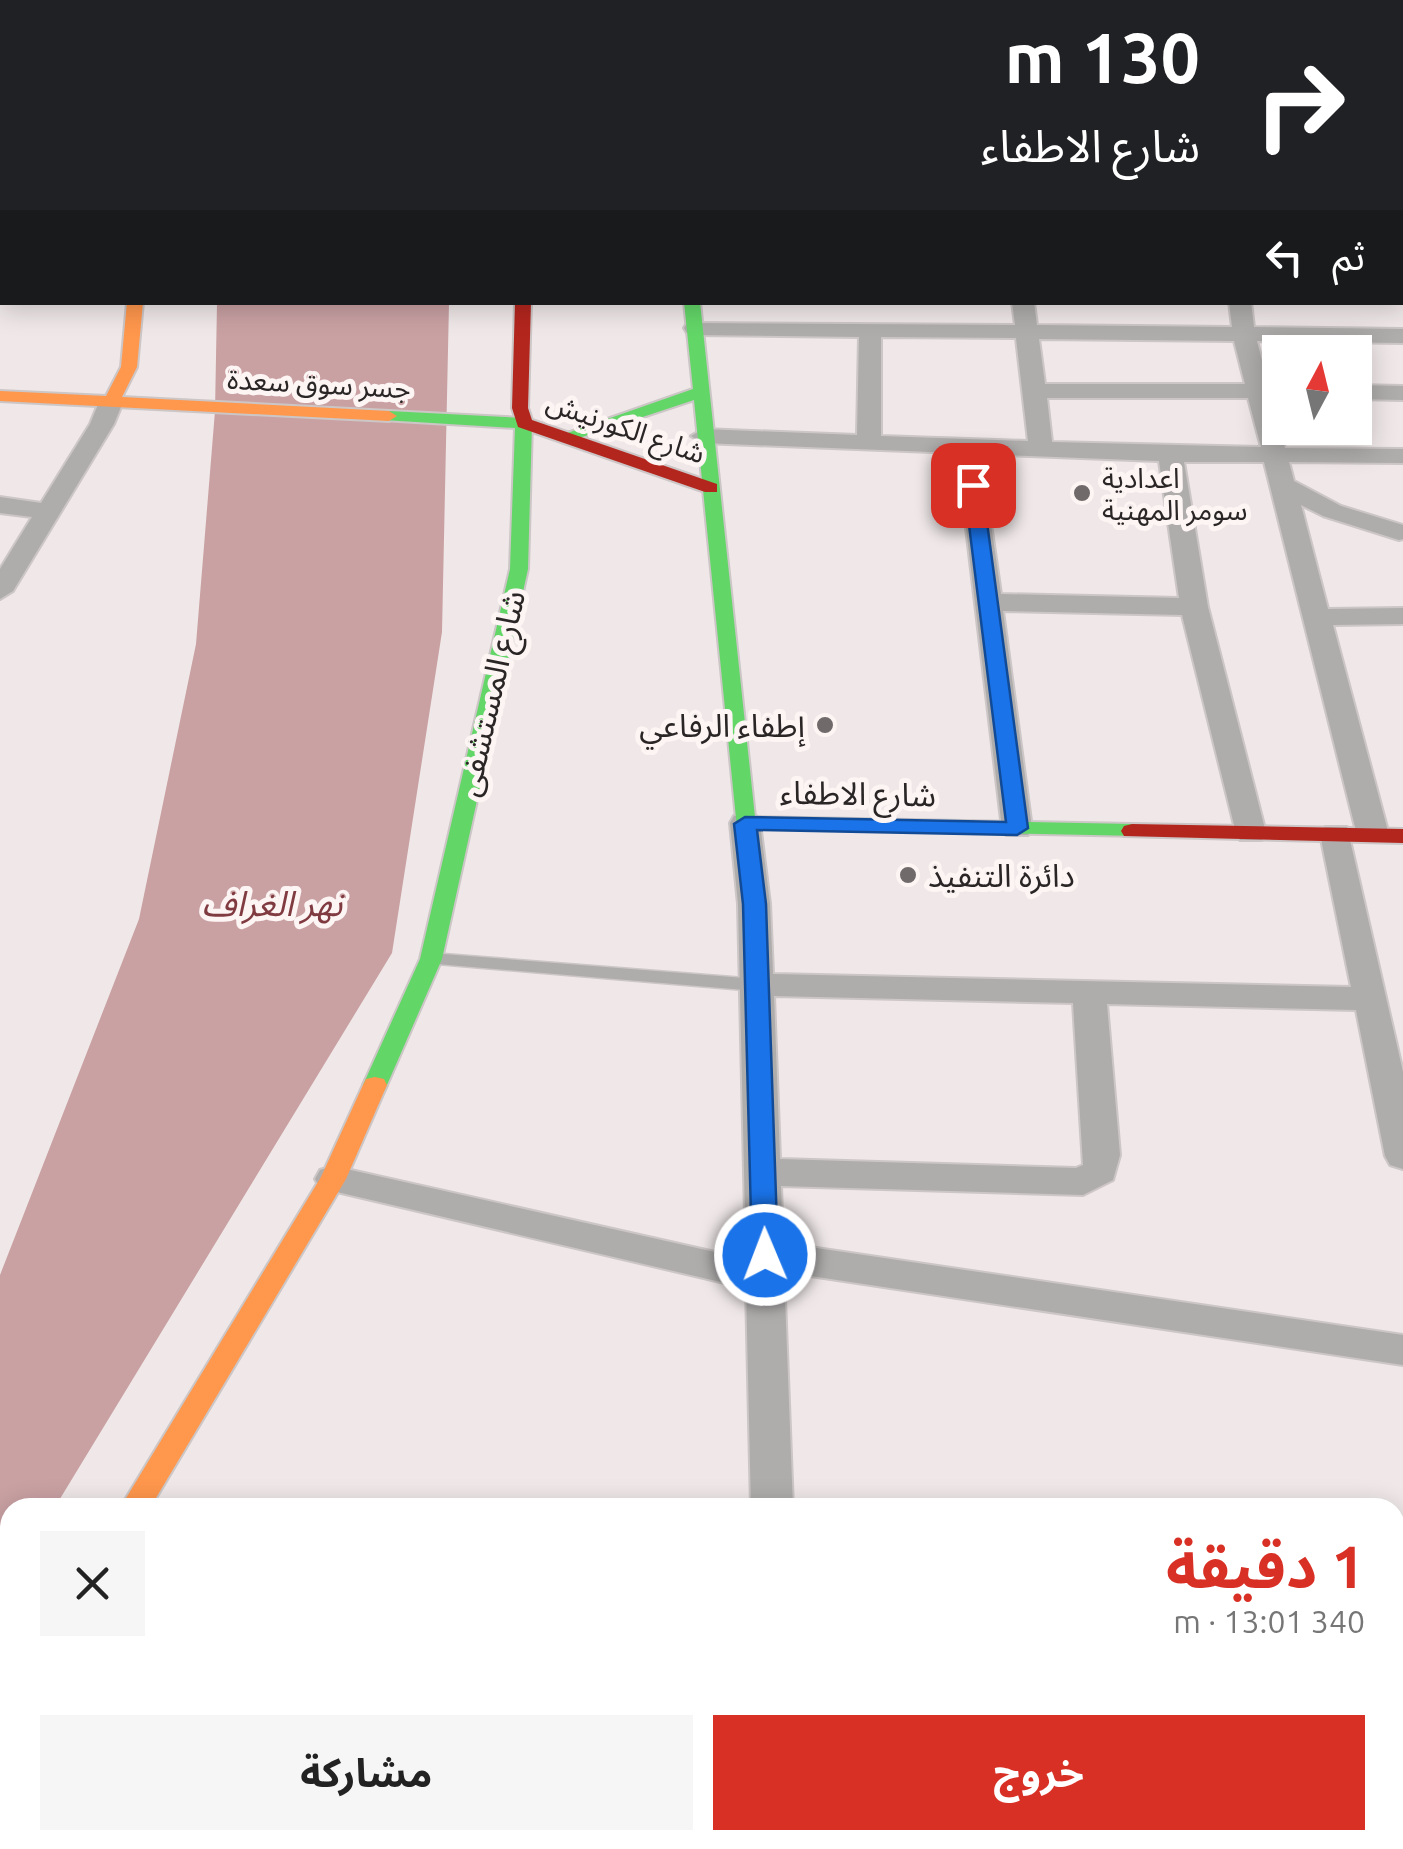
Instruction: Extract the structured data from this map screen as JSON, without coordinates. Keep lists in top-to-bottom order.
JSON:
{
  "streets": {
    "street": [
      "جسر سوق سعدة",
      "شارع الكورنيش",
      "شارع المستشفى",
      "شارع الاطفاء"
    ]
  },
  "crossings": [
    ["جسر سوق سعدة", "شارع الكورنيش"],
    ["جسر سوق سعدة", "شارع المستشفى"],
    ["شارع الكورنيش", "شارع المستشفى"],
    ["شارع الكورنيش", "شارع الاطفاء"]
  ],
  "water": ["نهر الغراف"],
  "places": ["اعدادية سومر المهنية", "إطفاء الرفاعي", "دائرة التنفيذ"],
  "north": "top",
  "page": {
    "turn": ["130 m", "شارع الاطفاء"],
    "then": "ثم",
    "heading": ["1 دقيقة", "340 m · 13:01"],
    "buttons": ["خروج", "مشاركة"]
  }
}
